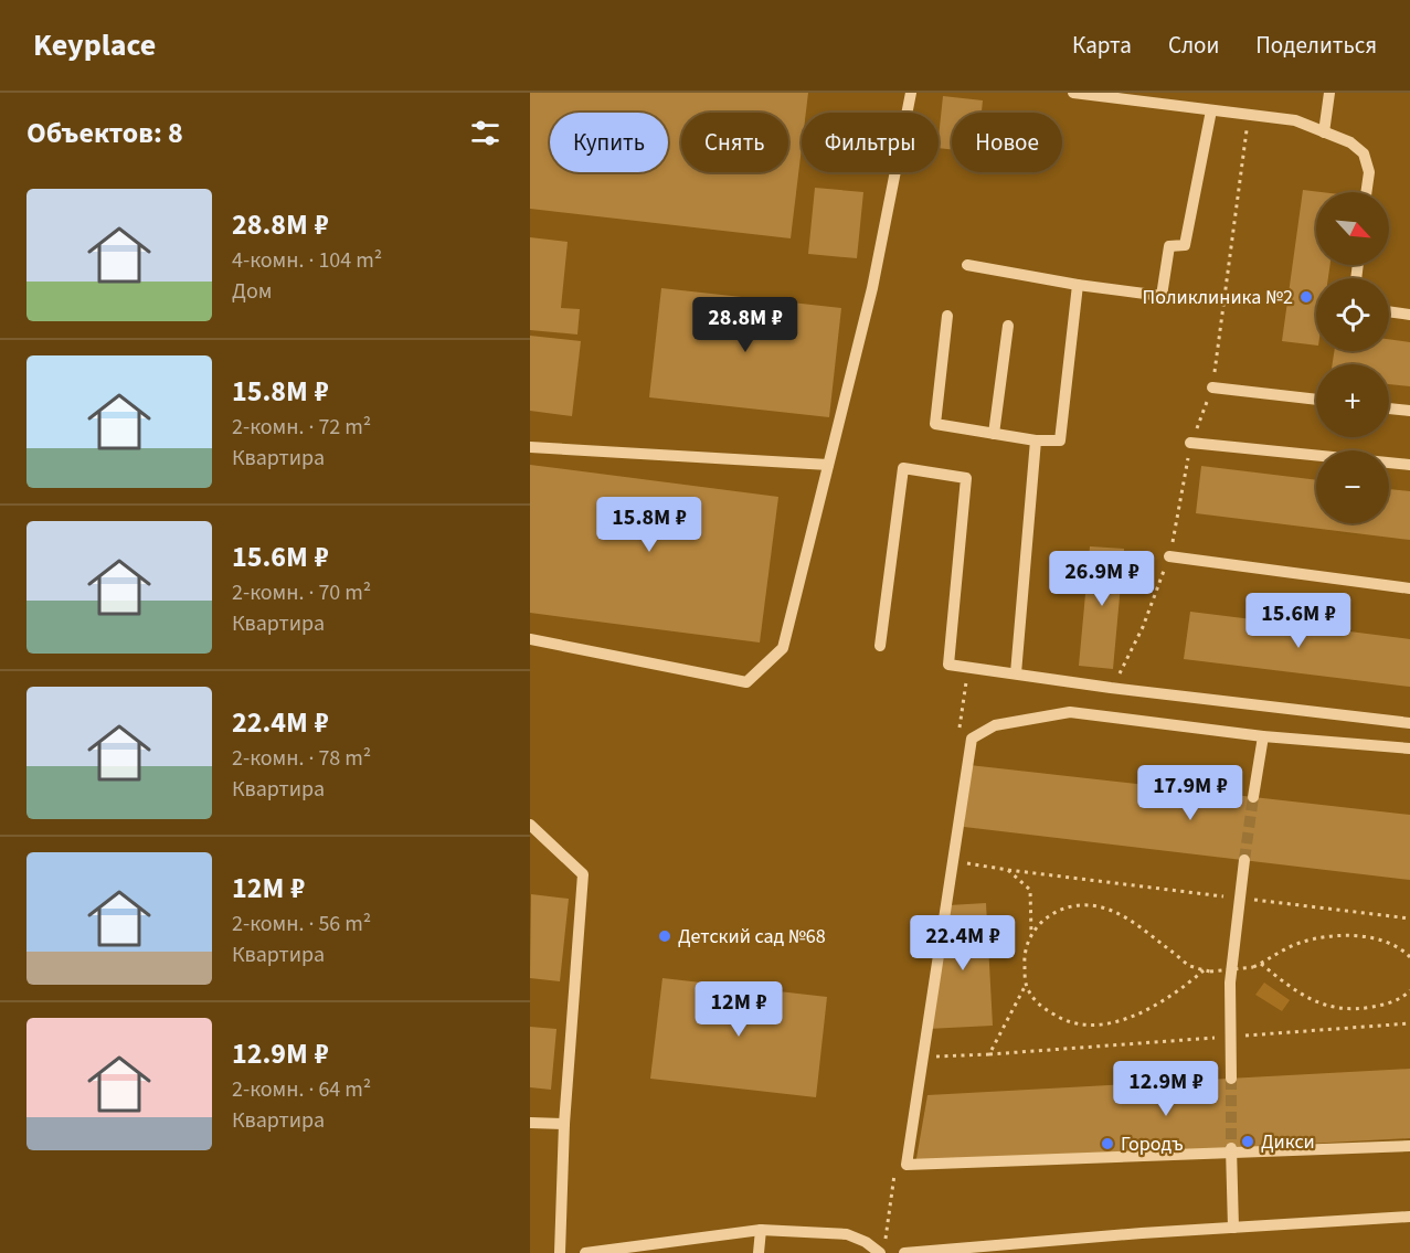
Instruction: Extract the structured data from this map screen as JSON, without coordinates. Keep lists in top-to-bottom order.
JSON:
{
  "places": [
    "Поликлиника №2",
    "Детский сад №68",
    "Дикси",
    "Городъ"
  ],
  "north": "bottom right",
  "page": {
    "header": "Keyplace",
    "nav": ["Карта", "Слои", "Поделиться"],
    "heading": "Объектов: 8",
    "chip": [
      "Купить",
      "Снять",
      "Фильтры",
      "Новое"
    ],
    "list": [
      {
        "name": "28.8M ₽",
        "note": "4-комн. · 104 m² · Дом"
      },
      {
        "name": "15.8M ₽",
        "note": "2-комн. · 72 m² · Квартира"
      },
      {
        "name": "15.6M ₽",
        "note": "2-комн. · 70 m² · Квартира"
      },
      {
        "name": "22.4M ₽",
        "note": "2-комн. · 78 m² · Квартира"
      },
      {
        "name": "12M ₽",
        "note": "2-комн. · 56 m² · Квартира"
      },
      {
        "name": "12.9M ₽",
        "note": "2-комн. · 64 m² · Квартира"
      }
    ],
    "map_buttons": ["+", "−"],
    "price": [
      "28.8M ₽",
      "15.8M ₽",
      "26.9M ₽",
      "15.6M ₽",
      "17.9M ₽",
      "22.4M ₽",
      "12M ₽",
      "12.9M ₽"
    ]
  }
}
